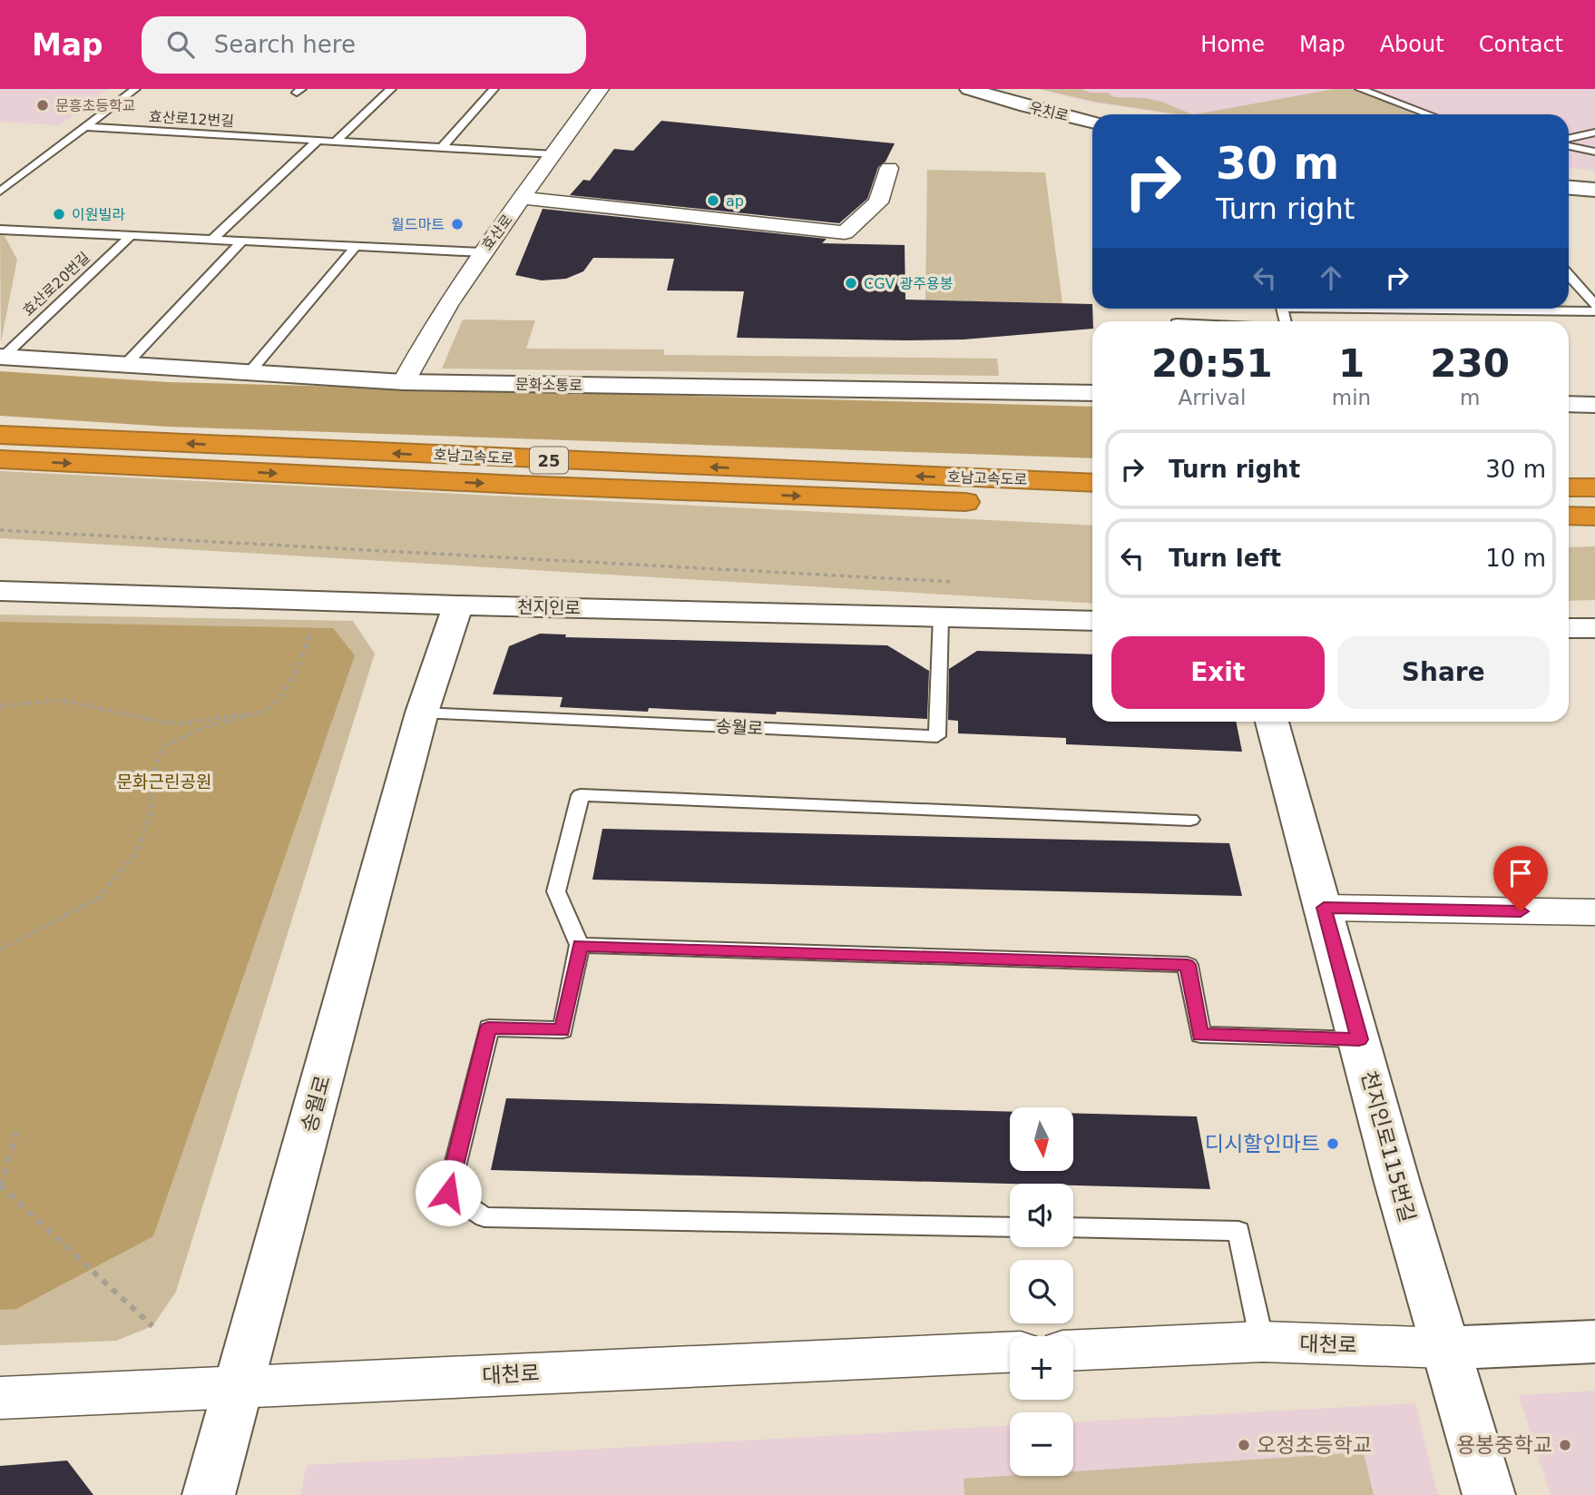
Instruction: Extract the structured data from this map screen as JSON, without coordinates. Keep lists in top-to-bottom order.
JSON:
{
  "streets": {
    "highway": ["호남고속도로", "25"],
    "street": [
      "우치로",
      "효산로",
      "문화소통로",
      "천지인로",
      "송월로",
      "천지인로115번길",
      "대천로"
    ],
    "lane": ["효산로12번길", "효산로20번길"]
  },
  "crossings": [
    ["효산로12번길", "효산로"],
    ["효산로", "효산로20번길"],
    ["효산로", "문화소통로"],
    ["효산로20번길", "문화소통로"],
    ["천지인로", "송월로"],
    ["송월로", "대천로"],
    ["천지인로115번길", "대천로"]
  ],
  "parks": ["문화근린공원"],
  "places": [
    "문흥초등학교",
    "ap",
    "이원빌라",
    "월드마트",
    "CGV 광주용봉",
    "디시할인마트",
    "오정초등학교",
    "용봉중학교"
  ],
  "north": "bottom",
  "page": {
    "header": "Map",
    "search": "Search here",
    "nav": [
      "Home",
      "Map",
      "About",
      "Contact"
    ],
    "turn": ["30 m", "Turn right"],
    "eta": [
      "20:51",
      "Arrival",
      "1",
      "min",
      "230",
      "m"
    ],
    "list": [
      {
        "name": "Turn right",
        "value": "30 m"
      },
      {
        "name": "Turn left",
        "value": "10 m"
      }
    ],
    "buttons": ["Exit", "Share"],
    "map_buttons": ["+", "−"]
  }
}
